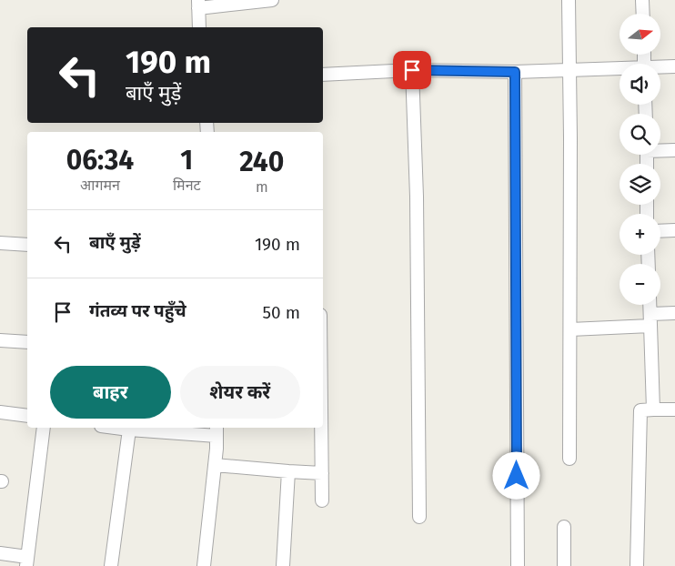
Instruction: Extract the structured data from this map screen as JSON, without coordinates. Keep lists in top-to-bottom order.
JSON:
{
  "north": "right",
  "page": {
    "map_buttons": ["+", "−"],
    "turn": ["190 m", "बाएँ मुड़ें"],
    "eta": [
      "06:34",
      "आगमन",
      "1",
      "मिनट",
      "240",
      "m"
    ],
    "list": [
      {
        "name": "बाएँ मुड़ें",
        "value": "190 m"
      },
      {
        "name": "गंतव्य पर पहुँचे",
        "value": "50 m"
      }
    ],
    "buttons": ["बाहर", "शेयर करें"]
  }
}
